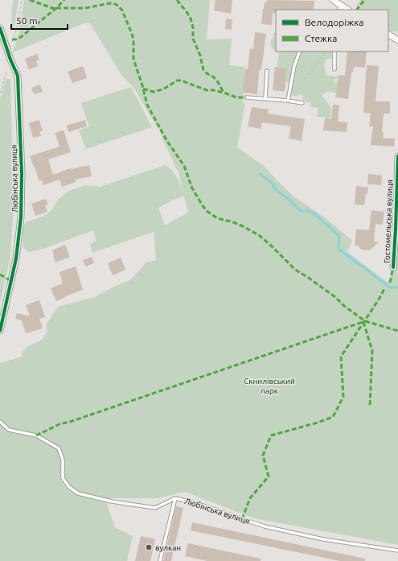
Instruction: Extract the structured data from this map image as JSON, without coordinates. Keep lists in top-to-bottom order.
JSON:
{
  "streets": {
    "street": ["Любінська вулиця", "Гостомельська вулиця"]
  },
  "parks": ["Скнилівський парк"],
  "places": ["вулкан"],
  "legend": ["Велодоріжка", "Стежка"],
  "scale_bar": "50 m"
}
